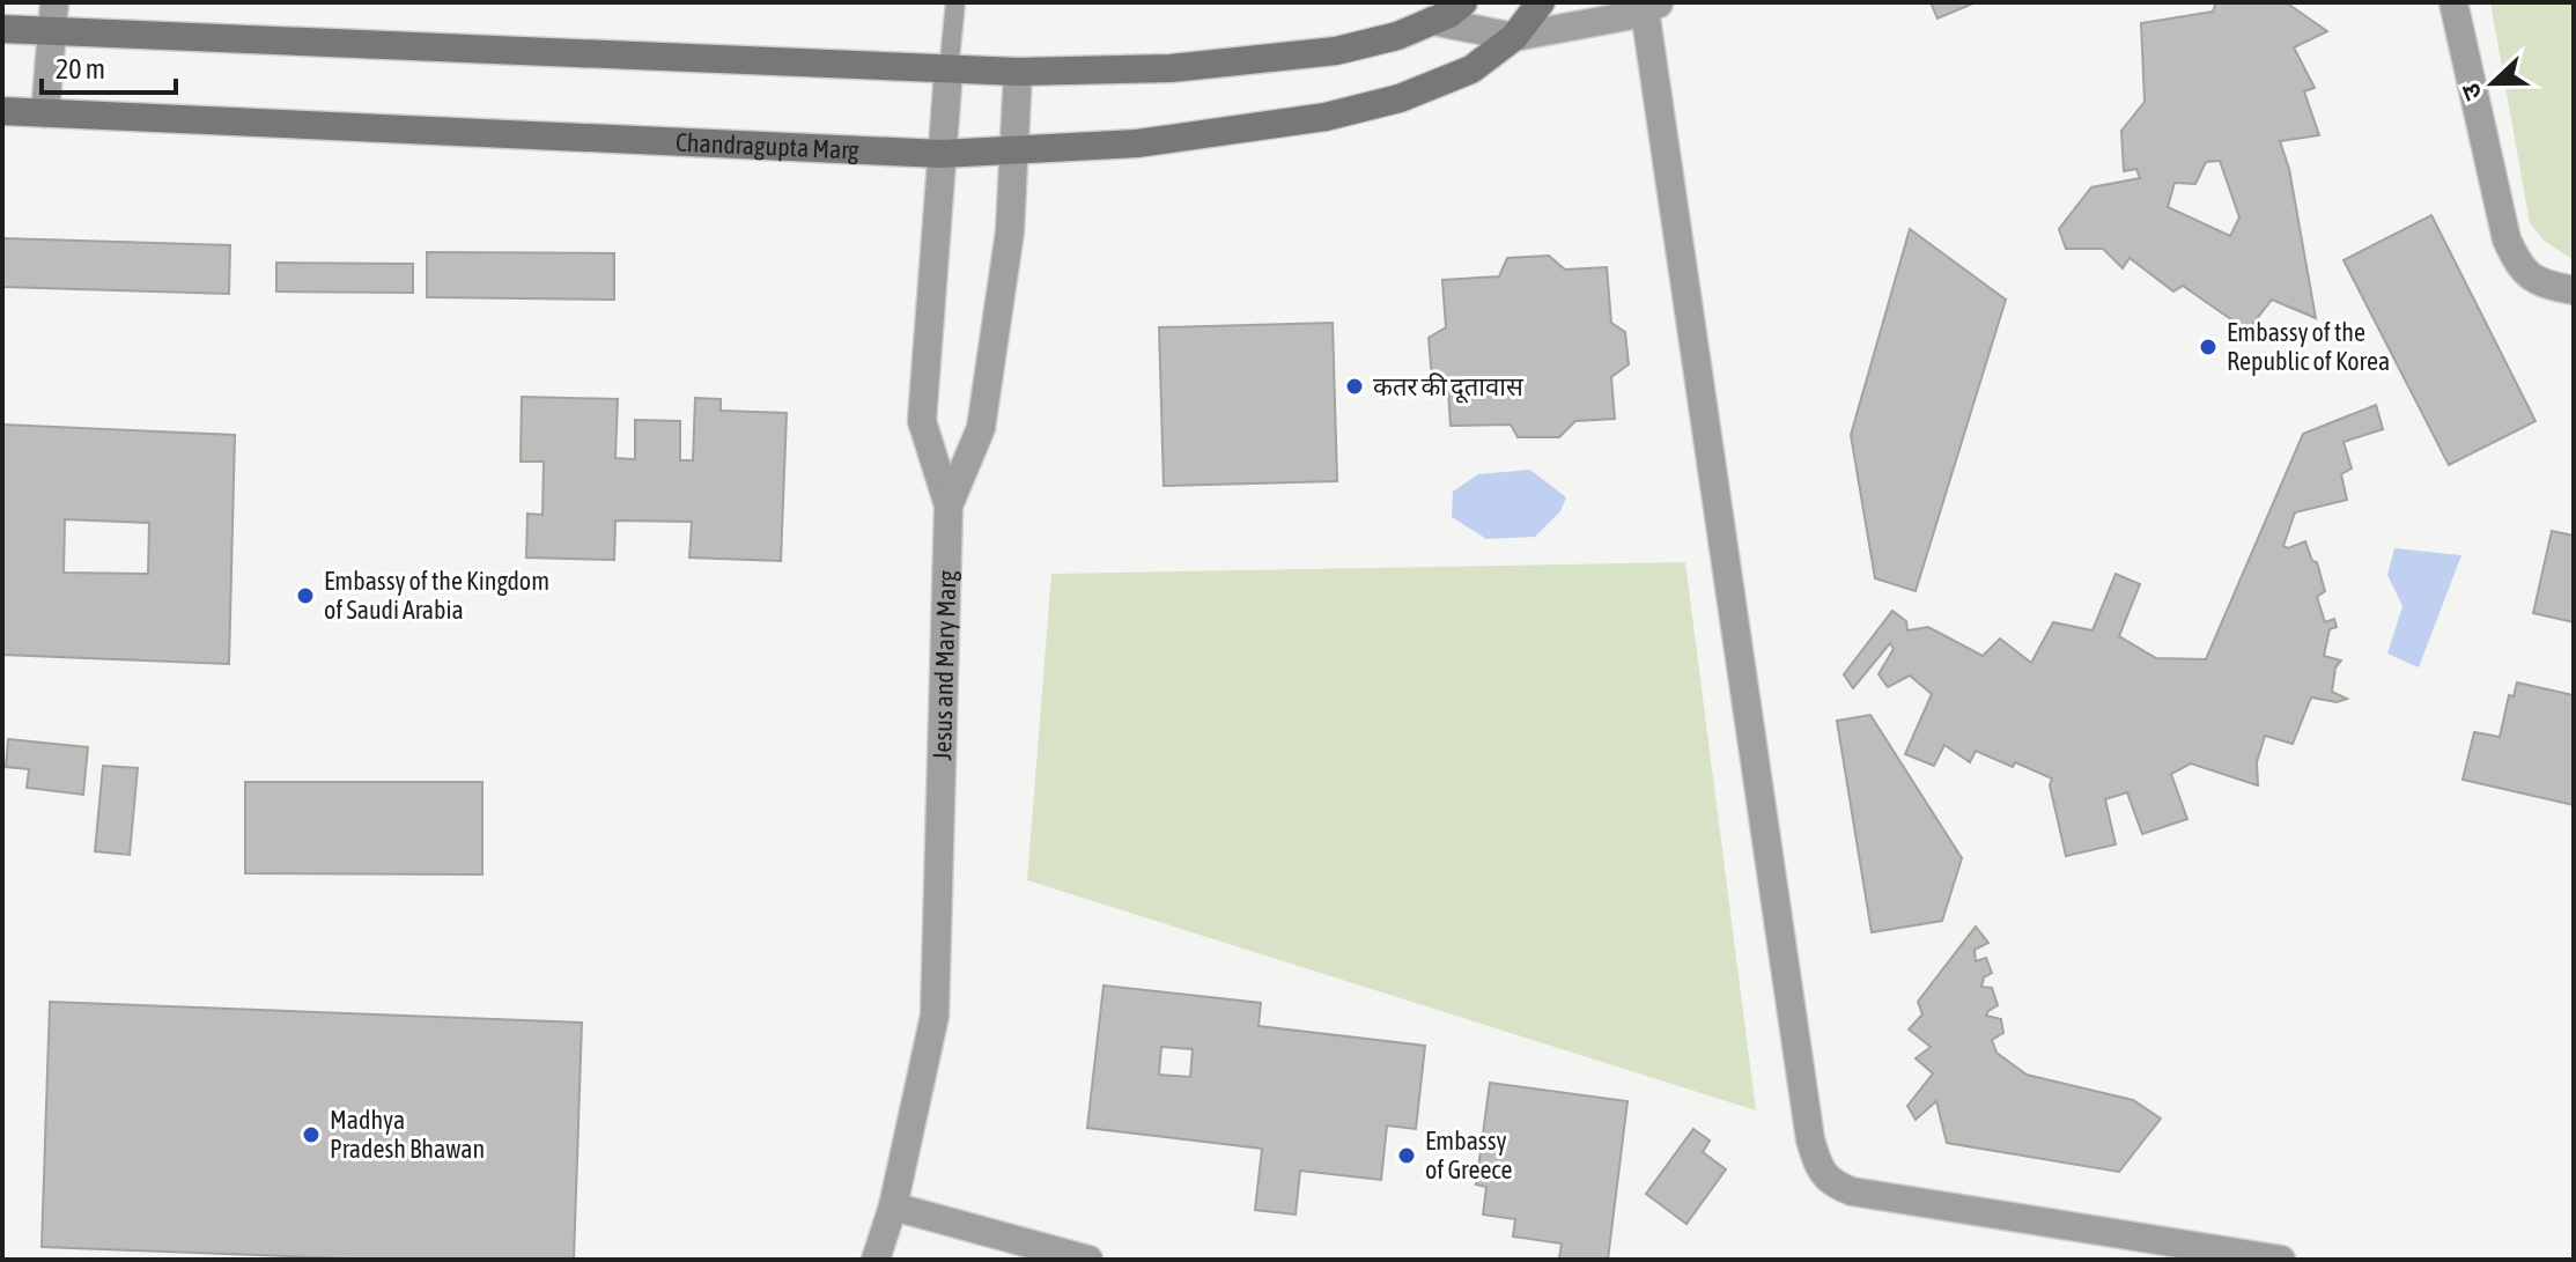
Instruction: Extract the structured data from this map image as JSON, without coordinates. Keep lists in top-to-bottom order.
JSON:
{
  "streets": {
    "main road": ["Chandragupta Marg"],
    "street": ["Jesus and Mary Marg"]
  },
  "crossings": [
    ["Chandragupta Marg", "Jesus and Mary Marg"]
  ],
  "places": [
    "Embassy of the Republic of Korea",
    "कतर की दूतावास",
    "Embassy of the Kingdom of Saudi Arabia",
    "Madhya Pradesh Bhawan",
    "Embassy of Greece"
  ],
  "scale_bar": "20 m",
  "north": "left"
}
